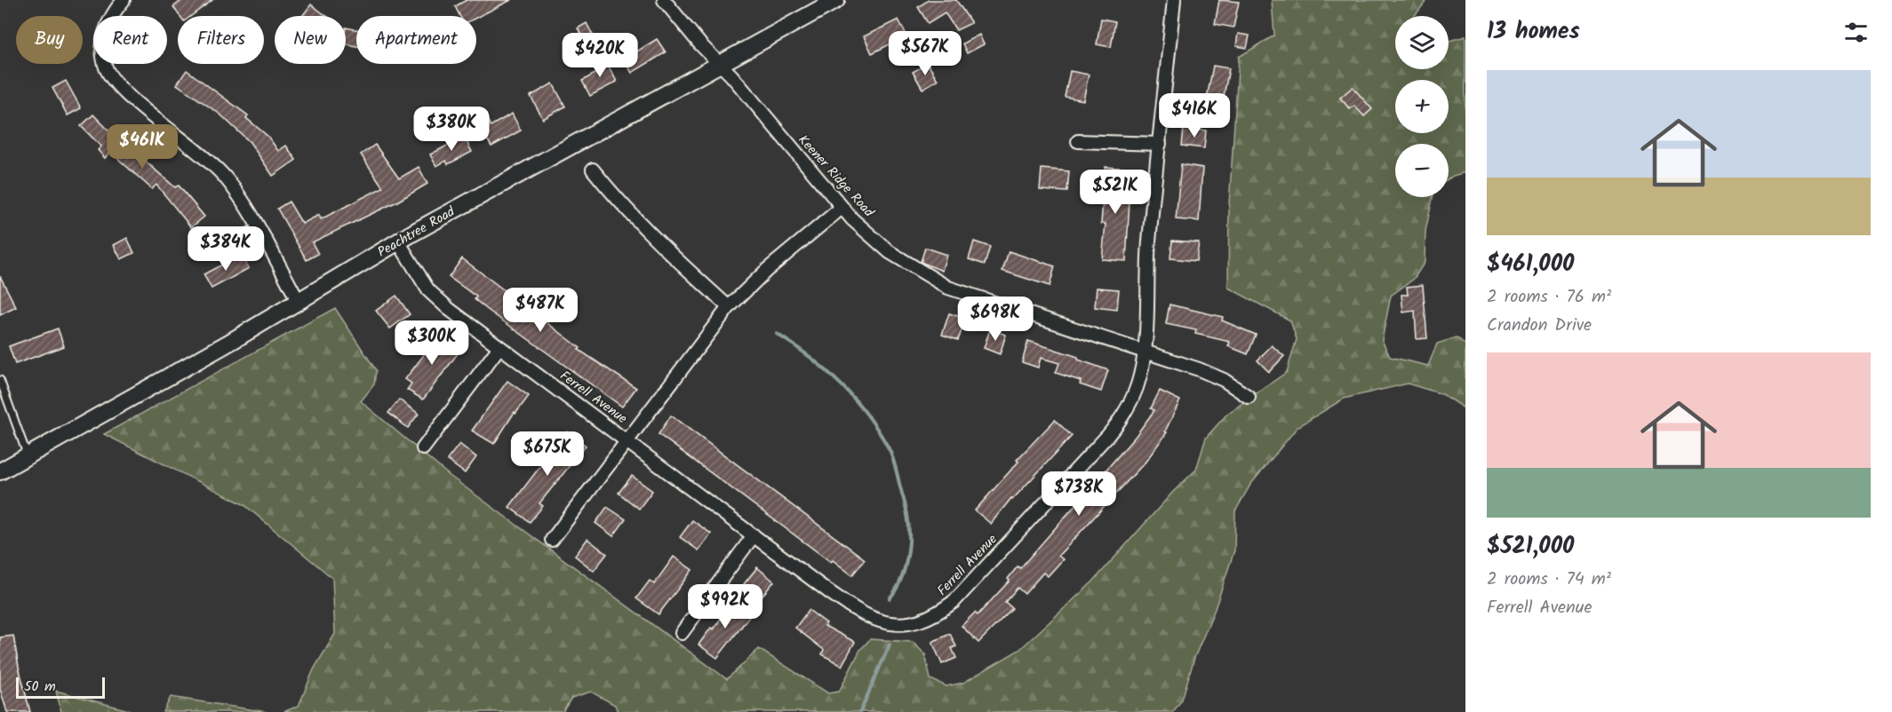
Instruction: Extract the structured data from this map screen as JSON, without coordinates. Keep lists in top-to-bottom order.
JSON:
{
  "streets": {
    "street": ["Keener Ridge Road", "Peachtree Road", "Ferrell Avenue"]
  },
  "crossings": [
    ["Keener Ridge Road", "Peachtree Road"],
    ["Keener Ridge Road", "Ferrell Avenue"],
    ["Peachtree Road", "Ferrell Avenue"]
  ],
  "scale_bar": "50 m",
  "page": {
    "heading": "13 homes",
    "map_buttons": ["+", "−"],
    "chip": [
      "Buy",
      "Rent",
      "Filters",
      "New",
      "Apartment"
    ],
    "price": [
      "$567K",
      "$420K",
      "$416K",
      "$380K",
      "$461K",
      "$521K",
      "$384K",
      "$487K",
      "$698K",
      "$300K",
      "$675K",
      "$738K",
      "$992K"
    ],
    "list": [
      {
        "name": "$461,000",
        "note": "2 rooms · 76 m² · Crandon Drive"
      },
      {
        "name": "$521,000",
        "note": "2 rooms · 74 m² · Ferrell Avenue"
      }
    ],
    "scale": "50 m"
  }
}
